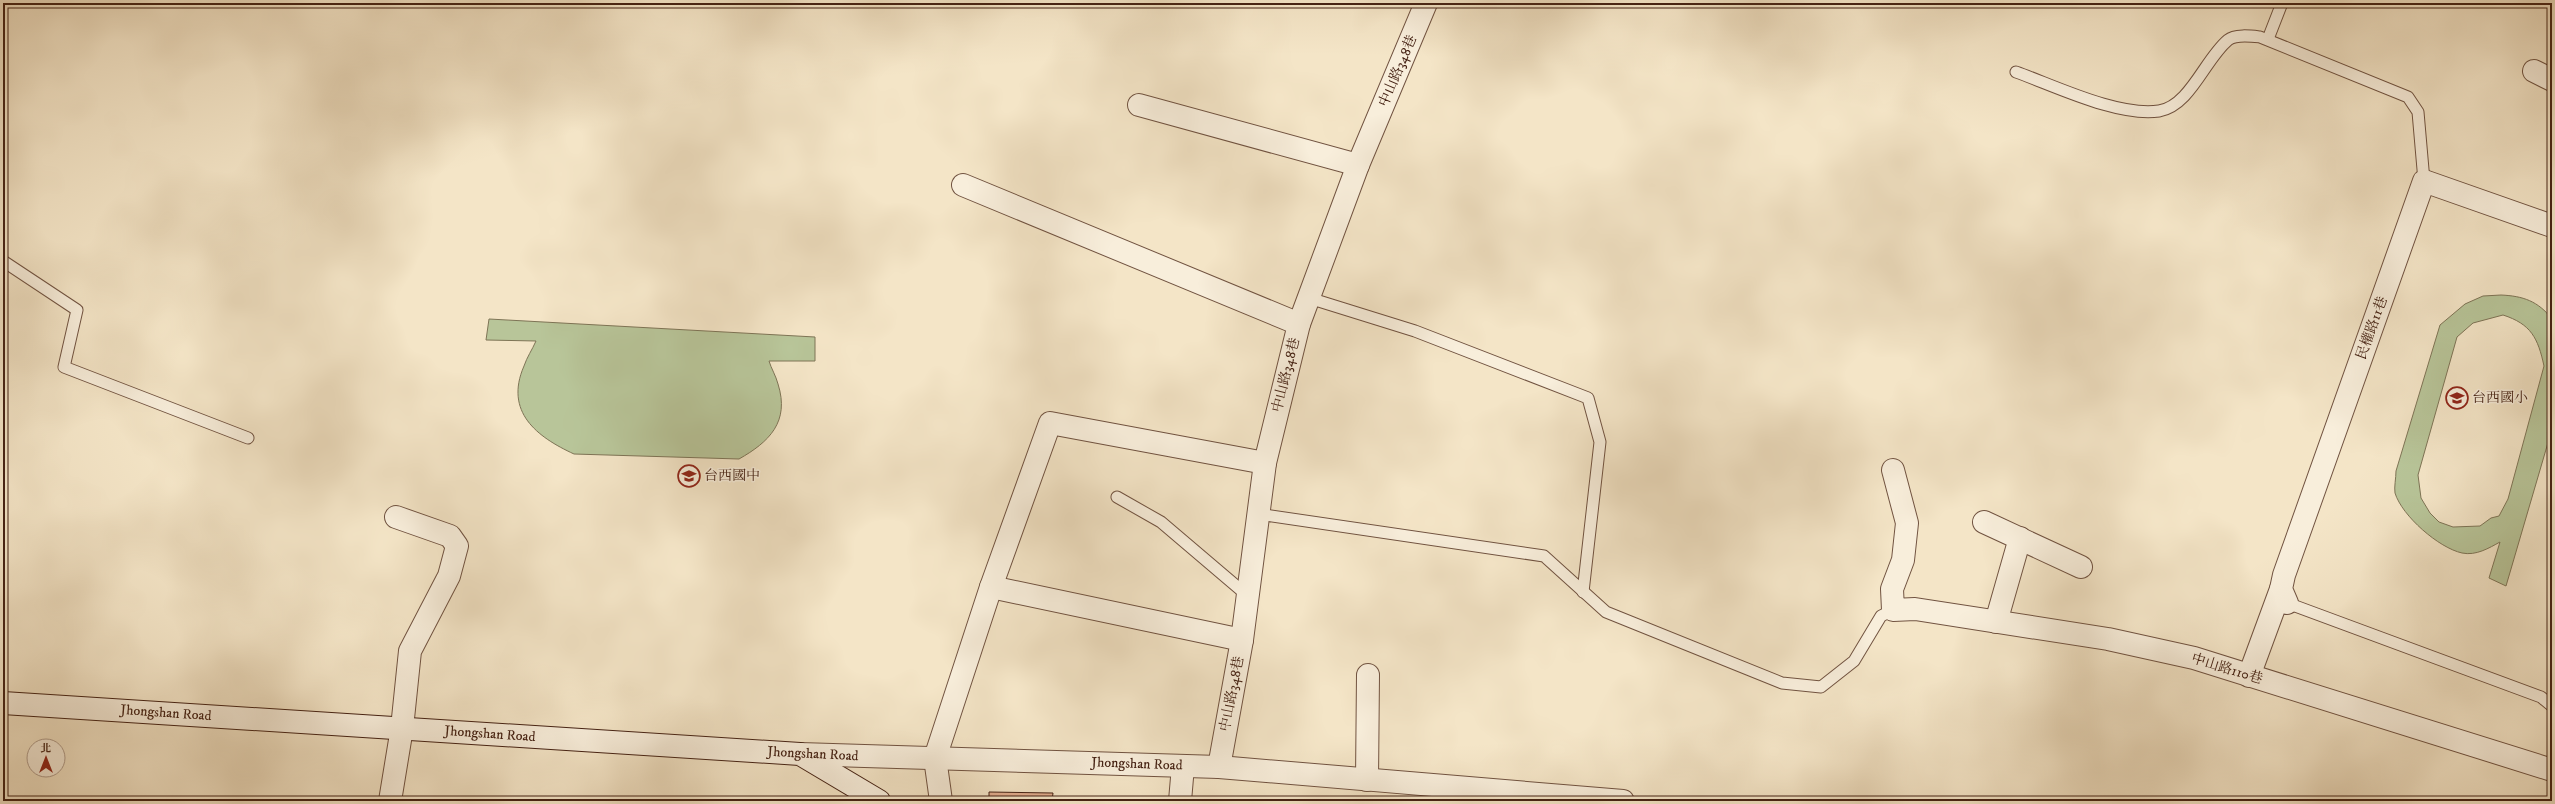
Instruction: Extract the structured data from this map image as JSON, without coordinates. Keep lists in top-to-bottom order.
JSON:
{
  "streets": {
    "street": [
      "中山路348巷",
      "民權路11巷",
      "中山路110巷",
      "Jhongshan Road"
    ]
  },
  "crossings": [
    ["中山路348巷", "Jhongshan Road"],
    ["民權路11巷", "中山路110巷"]
  ],
  "places": {
    "school or university": ["台西國小", "台西國中"]
  },
  "north": "top"
}
